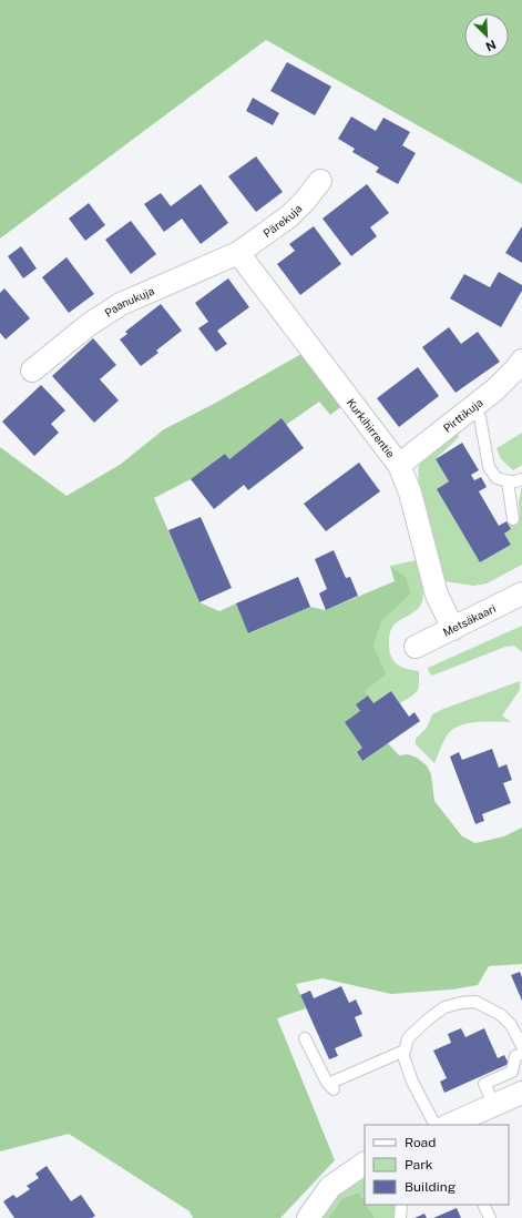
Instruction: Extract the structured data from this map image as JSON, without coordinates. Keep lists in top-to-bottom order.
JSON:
{
  "streets": {
    "street": [
      "Pärekuja",
      "Paanukuja",
      "Pirttikuja",
      "Kurkihirrentie",
      "Metsäkaari"
    ]
  },
  "crossings": [
    ["Pärekuja", "Paanukuja"],
    ["Pärekuja", "Kurkihirrentie"],
    ["Paanukuja", "Kurkihirrentie"],
    ["Pirttikuja", "Kurkihirrentie"],
    ["Kurkihirrentie", "Metsäkaari"]
  ],
  "legend": ["Road", "Park", "Building"],
  "north": "bottom right"
}
